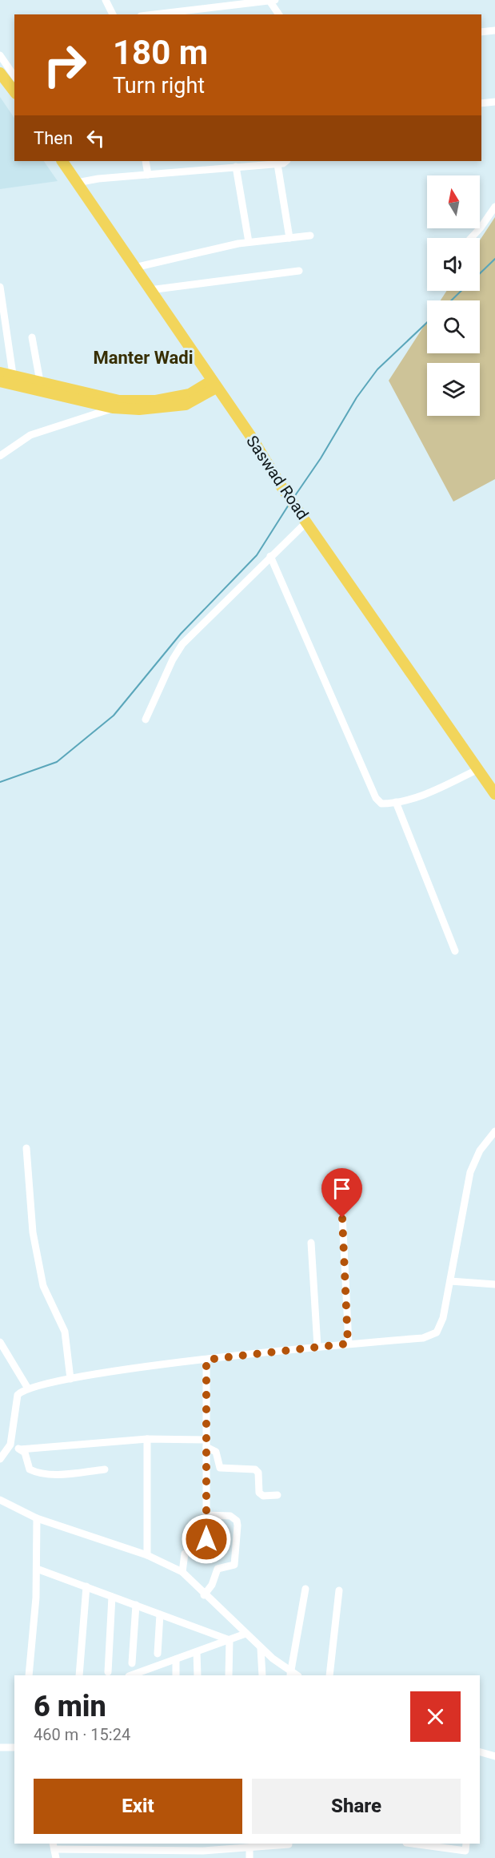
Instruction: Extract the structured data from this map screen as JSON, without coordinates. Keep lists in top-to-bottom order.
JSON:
{
  "streets": {
    "highway": ["Saswad Road"]
  },
  "districts": ["Manter Wadi"],
  "north": "top",
  "page": {
    "turn": ["180 m", "Turn right"],
    "then": "Then",
    "heading": ["6 min", "460 m · 15:24"],
    "buttons": ["Exit", "Share"]
  }
}
